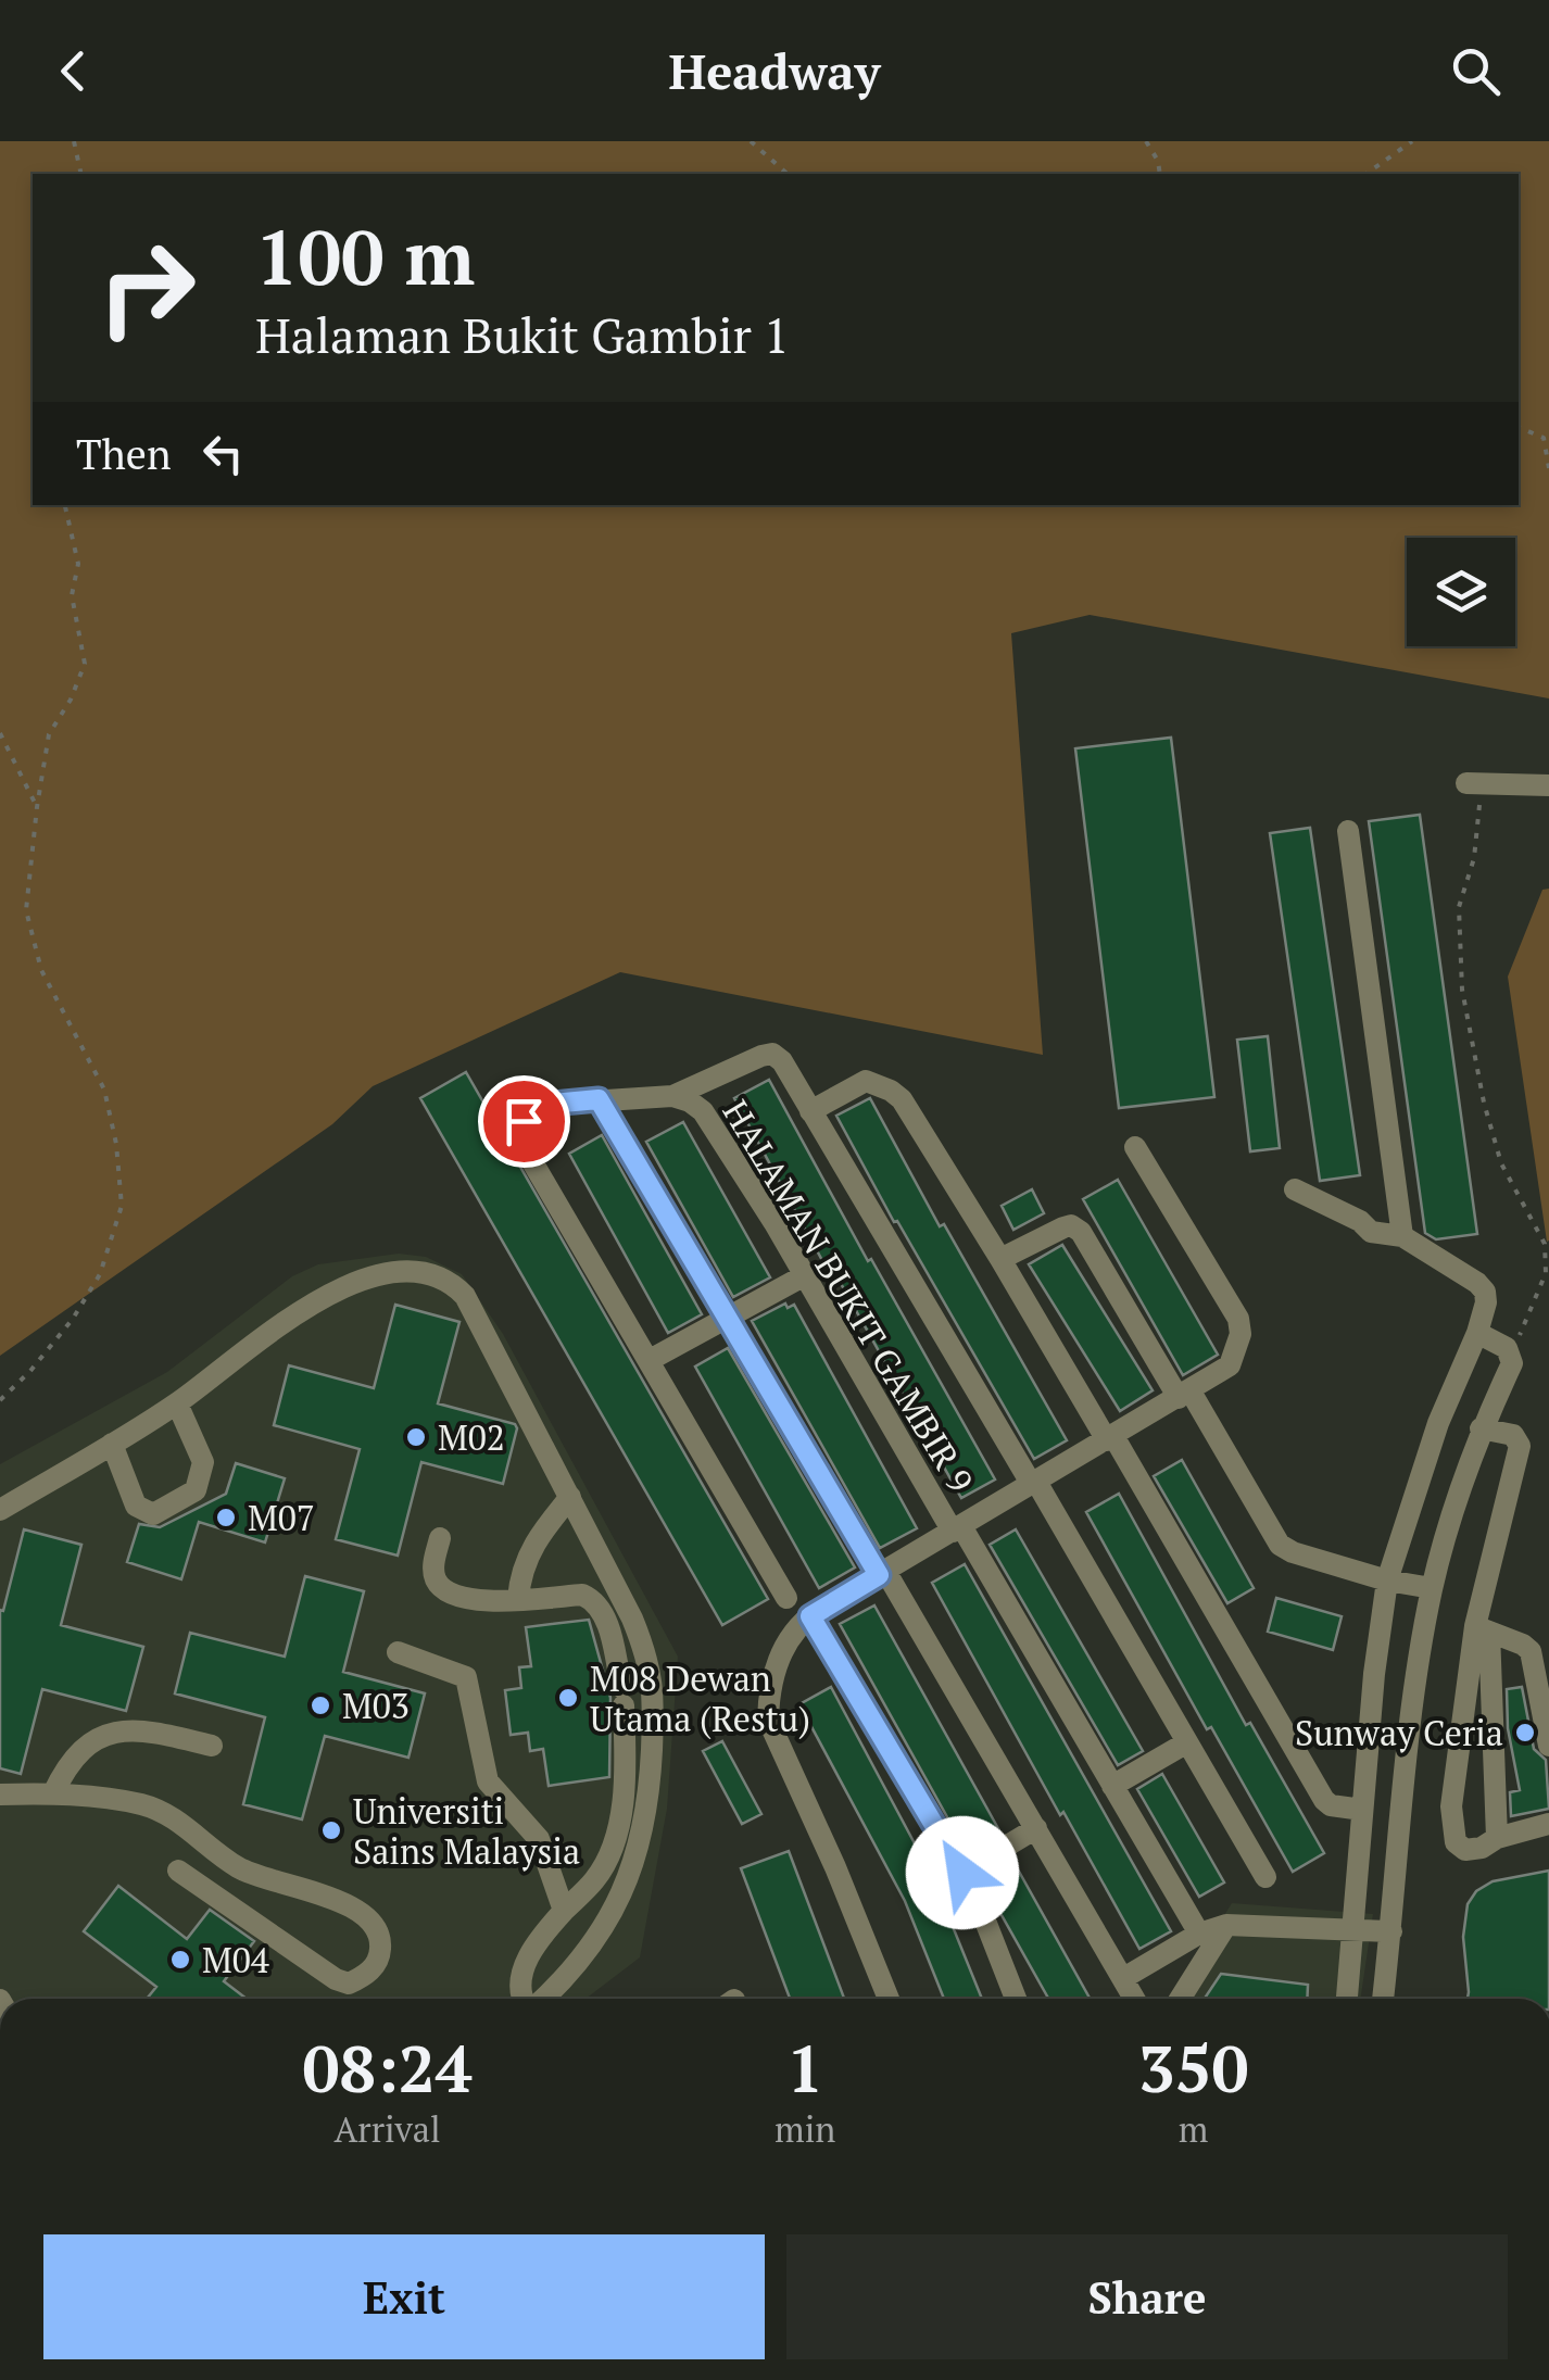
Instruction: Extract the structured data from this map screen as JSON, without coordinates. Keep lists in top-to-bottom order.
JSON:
{
  "streets": {
    "street": ["HALAMAN BUKIT GAMBIR 9"]
  },
  "places": [
    "M02",
    "M07",
    "M08 Dewan Utama (Restu)",
    "M03",
    "Sunway Ceria",
    "Universiti Sains Malaysia",
    "M04"
  ],
  "page": {
    "header": "Headway",
    "turn": ["100 m", "Halaman Bukit Gambir 1"],
    "then": "Then",
    "eta": [
      "08:24",
      "Arrival",
      "1",
      "min",
      "350",
      "m"
    ],
    "buttons": ["Exit", "Share"]
  }
}
